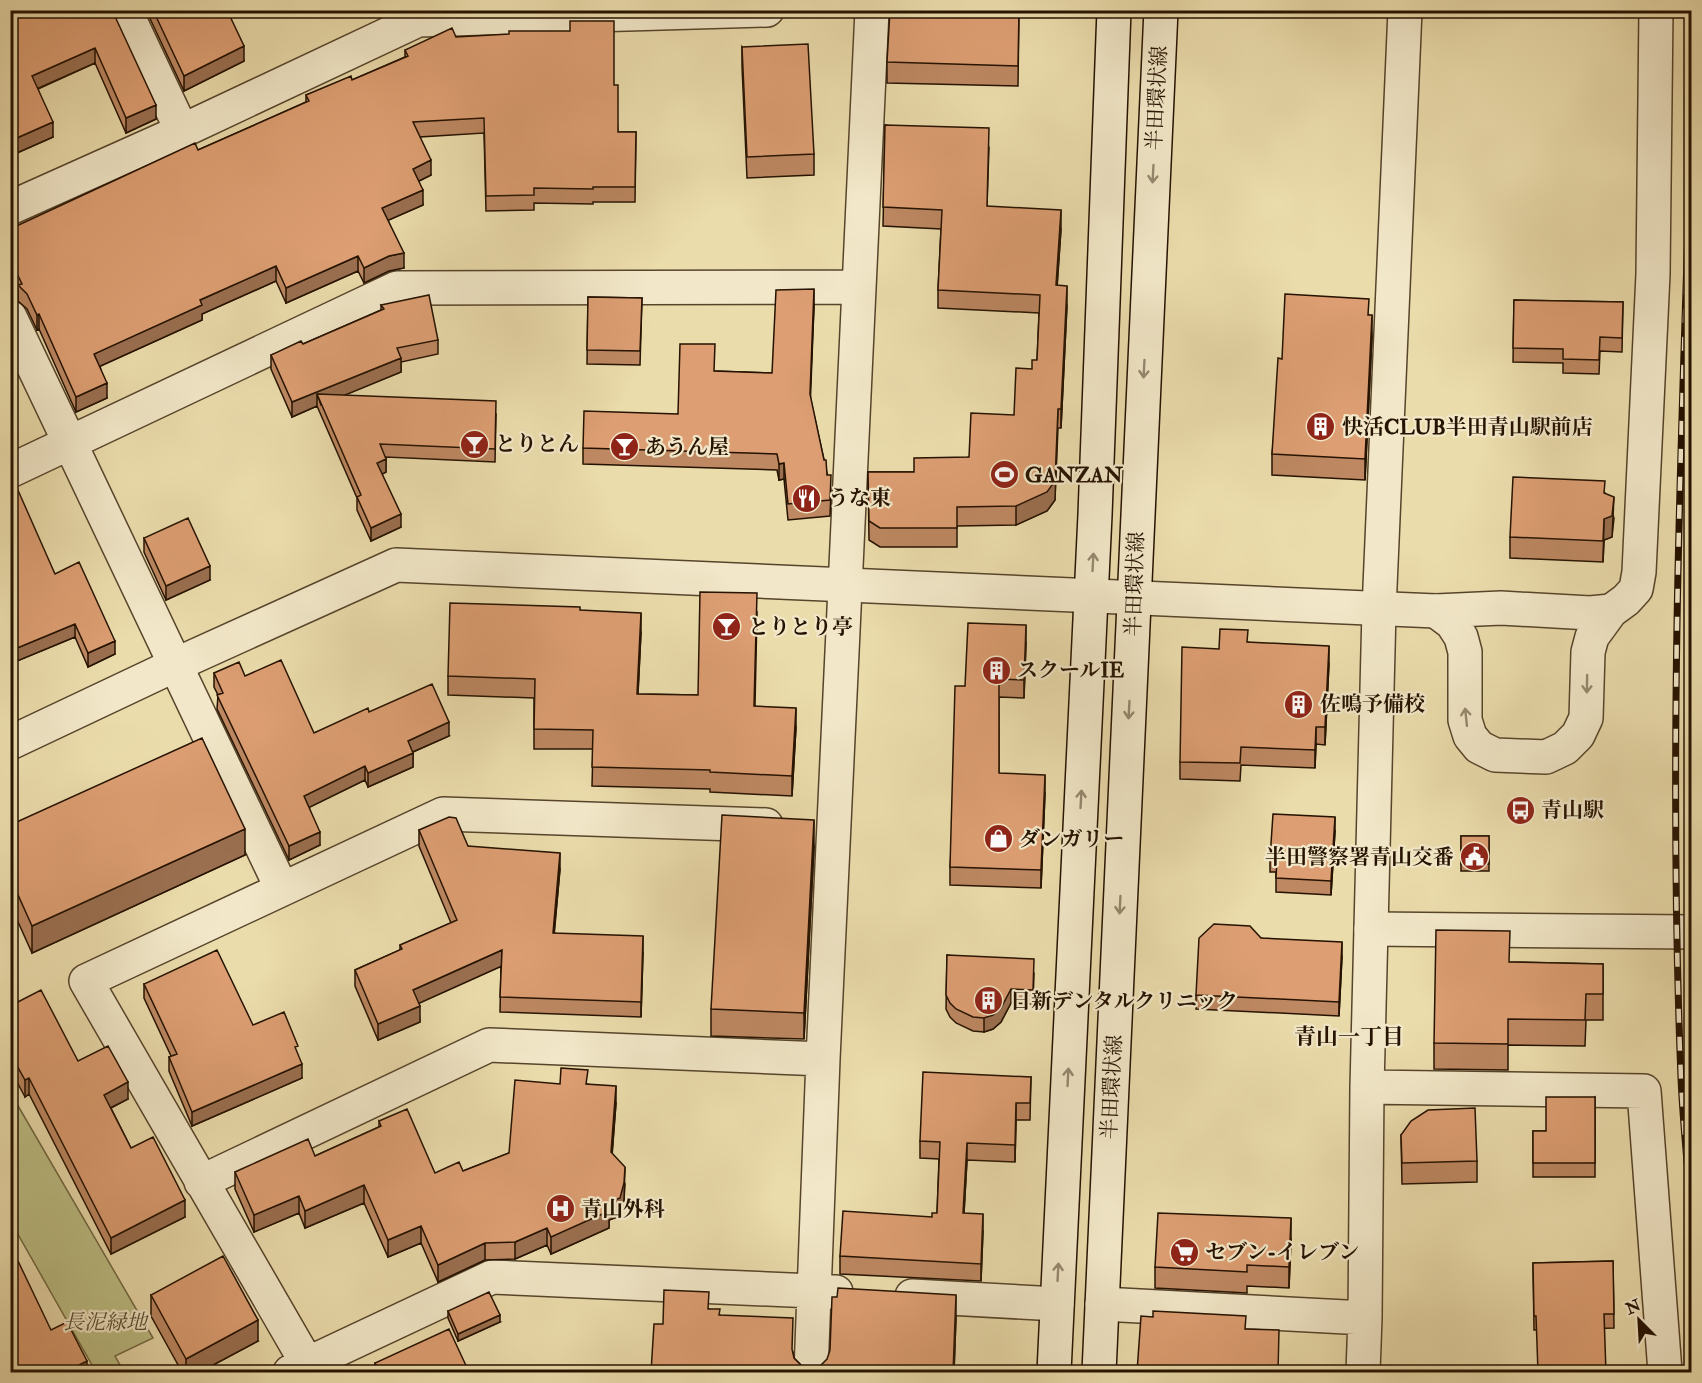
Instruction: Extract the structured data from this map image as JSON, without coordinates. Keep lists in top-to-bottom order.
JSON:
{
  "streets": {
    "street": ["半田環状線"]
  },
  "districts": ["青山一丁目"],
  "parks": ["長泥緑地"],
  "places": {
    "building": [
      "快活CLUB半田青山駅前店",
      "スクールIE",
      "佐鳴予備校",
      "日新デンタルクリニック"
    ],
    "bar": ["とりとん", "あうん屋", "とりとり亭"],
    "sports": ["GANZAN"],
    "restaurant": ["うな東"],
    "bus stop": ["青山駅"],
    "shop": ["ダンガリー"],
    "public building": ["半田警察署青山交番"],
    "hospital": ["青山外科"],
    "supermarket": ["セブン-イレブン"]
  },
  "north": "top left"
}
